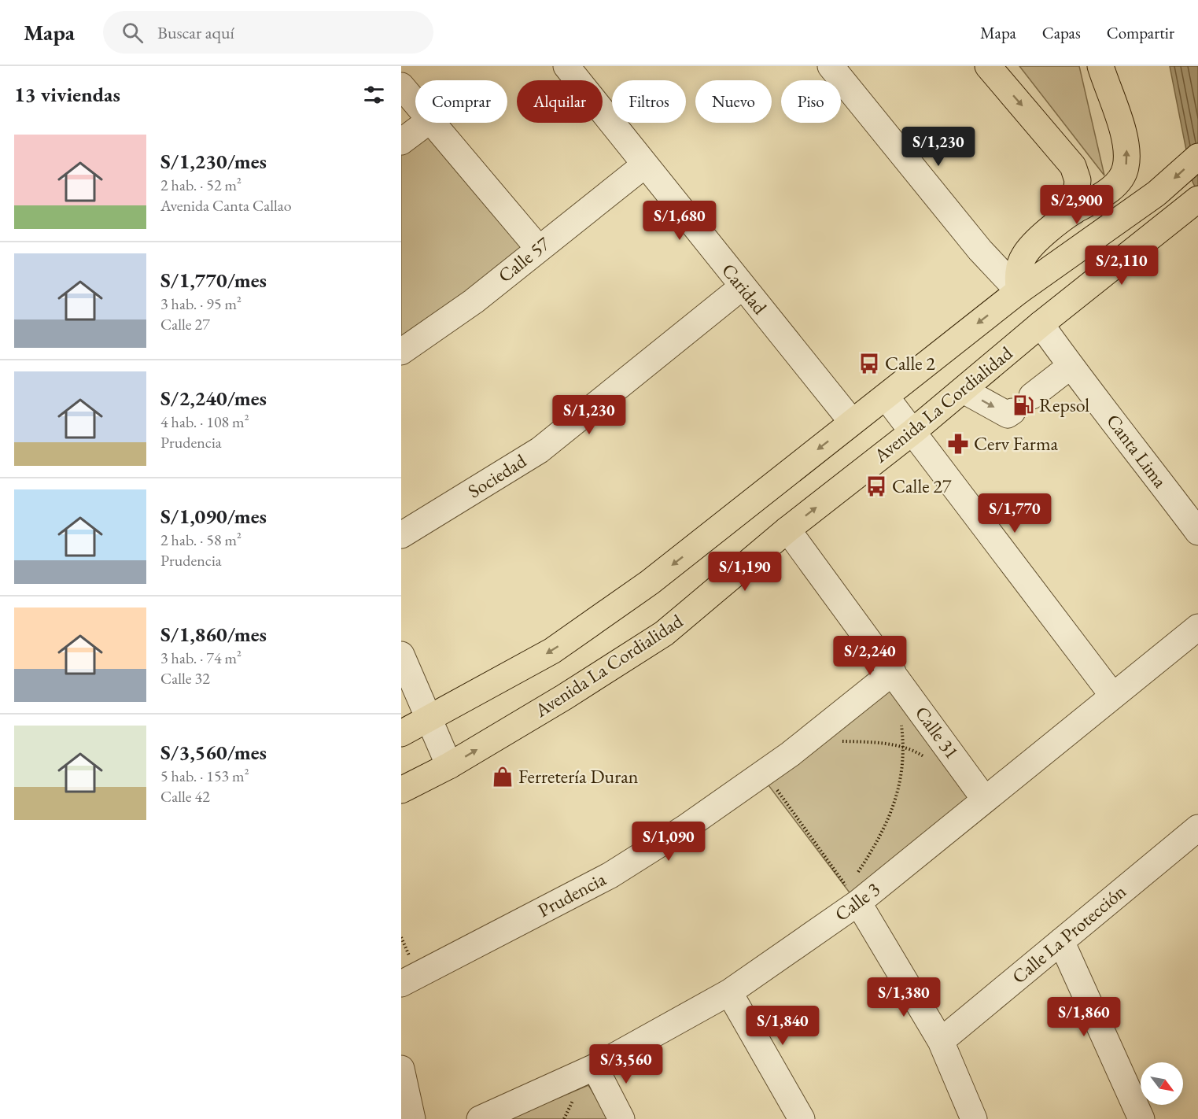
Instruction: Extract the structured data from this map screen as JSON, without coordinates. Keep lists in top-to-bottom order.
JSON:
{
  "streets": {
    "main road": ["Avenida La Cordialidad"],
    "street": [
      "Calle 57",
      "Caridad",
      "Canta Lima",
      "Sociedad",
      "Calle 31",
      "Prudencia",
      "Calle 3",
      "Calle La Protección"
    ]
  },
  "crossings": [
    ["Calle 57", "Caridad"],
    ["Caridad", "Sociedad"],
    ["Avenida La Cordialidad", "Canta Lima"],
    ["Avenida La Cordialidad", "Calle 31"],
    ["Calle 31", "Prudencia"],
    ["Calle 31", "Calle 3"]
  ],
  "places": {
    "bus stop": ["Calle 2", "Calle 27"],
    "fuel station": ["Repsol"],
    "pharmacy": ["Cerv Farma"],
    "shop": ["Ferretería Duran"]
  },
  "north": "bottom right",
  "page": {
    "header": "Mapa",
    "search": "Buscar aquí",
    "nav": ["Mapa", "Capas", "Compartir"],
    "heading": "13 viviendas",
    "chip": [
      "Comprar",
      "Alquilar",
      "Filtros",
      "Nuevo",
      "Piso"
    ],
    "list": [
      {
        "name": "S/1,230/mes",
        "note": "2 hab. · 52 m² · Avenida Canta Callao"
      },
      {
        "name": "S/1,770/mes",
        "note": "3 hab. · 95 m² · Calle 27"
      },
      {
        "name": "S/2,240/mes",
        "note": "4 hab. · 108 m² · Prudencia"
      },
      {
        "name": "S/1,090/mes",
        "note": "2 hab. · 58 m² · Prudencia"
      },
      {
        "name": "S/1,860/mes",
        "note": "3 hab. · 74 m² · Calle 32"
      },
      {
        "name": "S/3,560/mes",
        "note": "5 hab. · 153 m² · Calle 42"
      }
    ],
    "price": [
      "S/1,230",
      "S/2,900",
      "S/1,680",
      "S/2,110",
      "S/1,230",
      "S/1,770",
      "S/1,190",
      "S/2,240",
      "S/1,090",
      "S/1,380",
      "S/1,860",
      "S/1,840",
      "S/3,560"
    ]
  }
}
